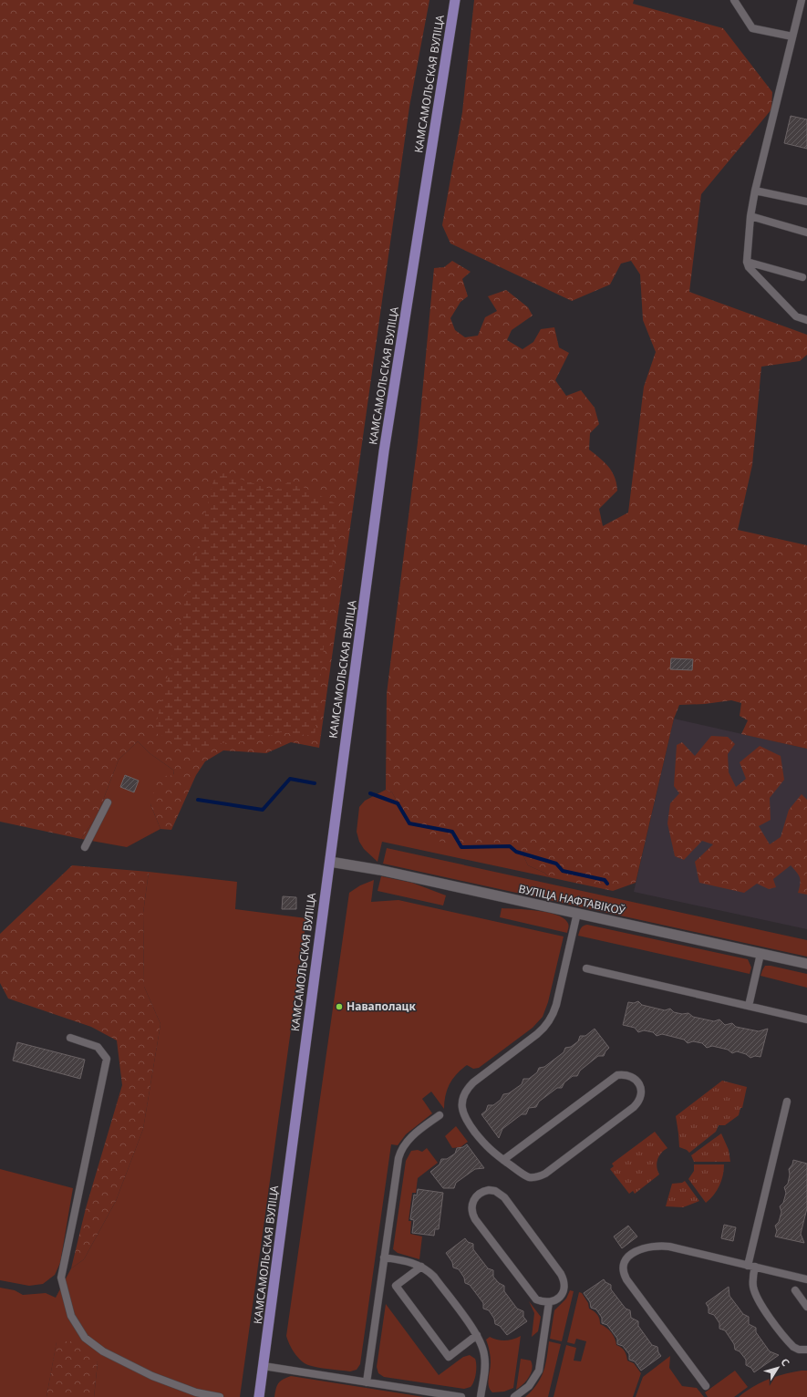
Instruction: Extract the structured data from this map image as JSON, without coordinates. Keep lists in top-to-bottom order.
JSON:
{
  "streets": {
    "main road": ["КАМСАМОЛЬСКАЯ ВУЛІЦА"],
    "street": ["ВУЛІЦА НАФТАВІКОЎ"]
  },
  "crossings": [
    ["КАМСАМОЛЬСКАЯ ВУЛІЦА", "ВУЛІЦА НАФТАВІКОЎ"]
  ],
  "places": ["Наваполацк"],
  "north": "top right"
}
